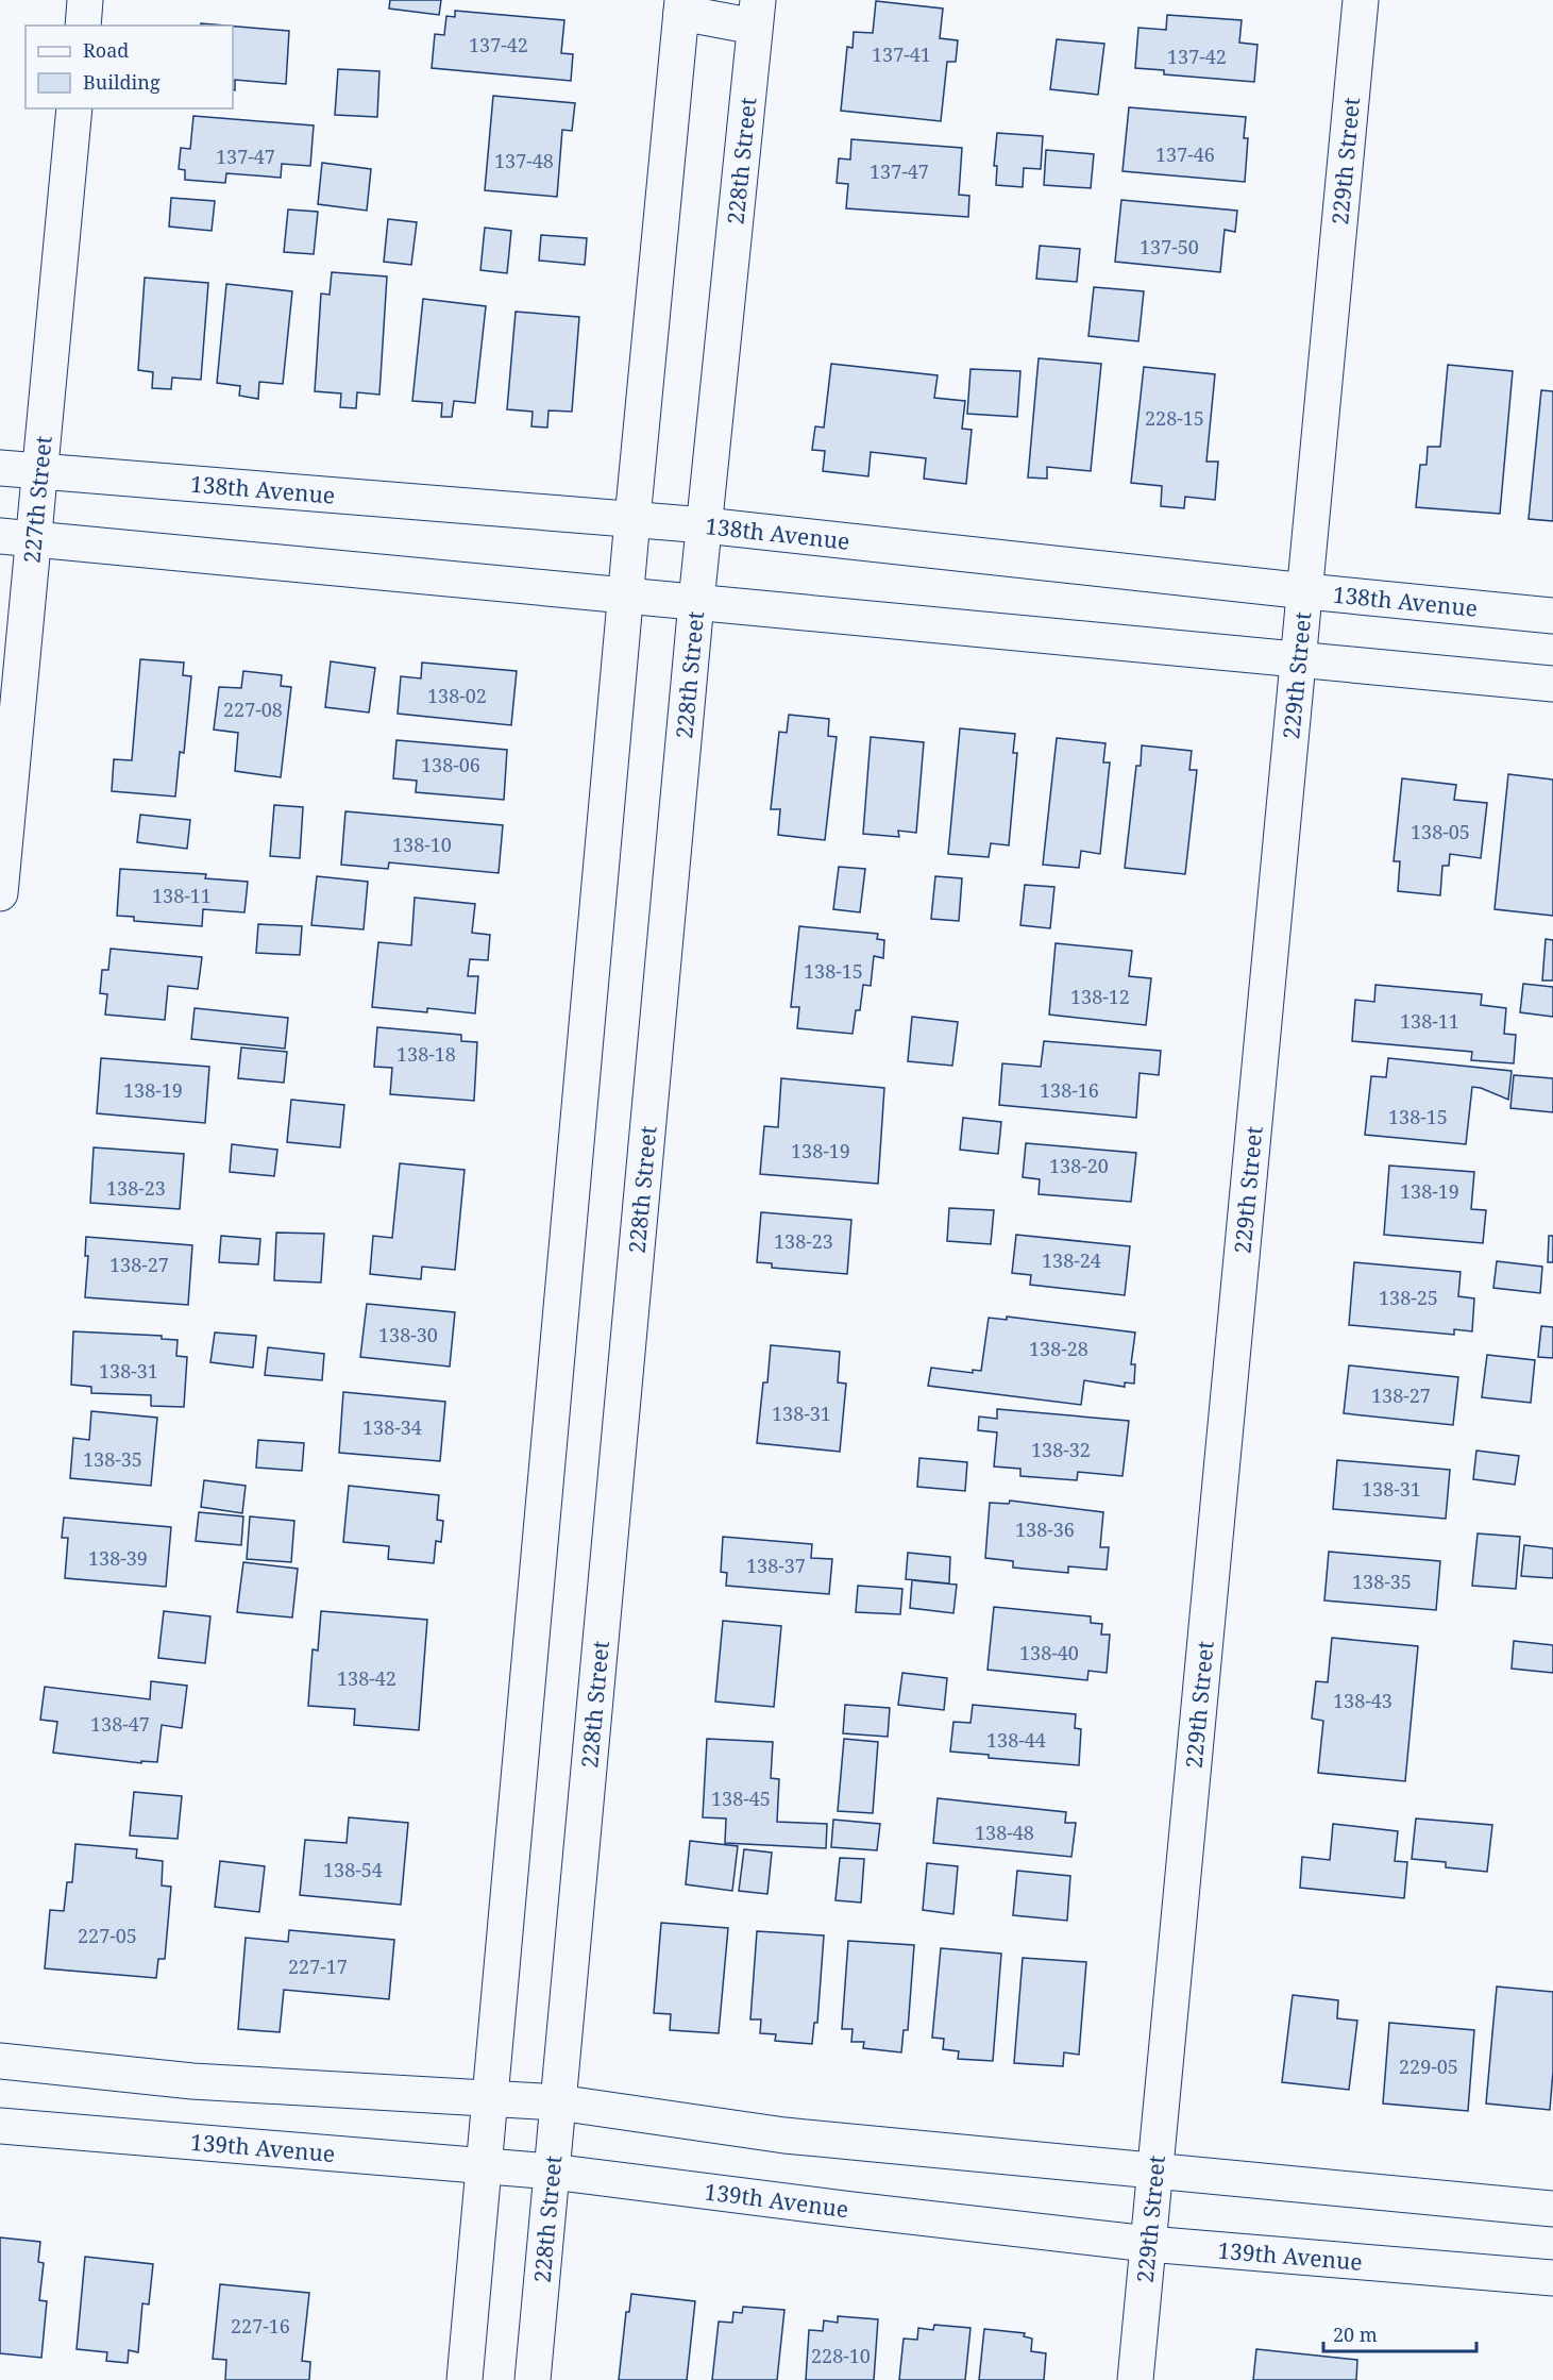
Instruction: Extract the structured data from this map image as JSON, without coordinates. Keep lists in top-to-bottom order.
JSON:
{
  "streets": {
    "street": [
      "228th Street",
      "229th Street",
      "138th Avenue",
      "227th Street",
      "139th Avenue"
    ]
  },
  "crossings": [
    ["228th Street", "138th Avenue"],
    ["228th Street", "139th Avenue"],
    ["229th Street", "138th Avenue"],
    ["229th Street", "139th Avenue"],
    ["138th Avenue", "227th Street"]
  ],
  "house_numbers": [
    "137-42",
    "137-41",
    "137-42",
    "137-46",
    "137-47",
    "137-48",
    "137-47",
    "137-50",
    "228-15",
    "138-02",
    "227-08",
    "138-06",
    "138-05",
    "138-10",
    "138-11",
    "138-15",
    "138-12",
    "138-11",
    "138-18",
    "138-19",
    "138-16",
    "138-15",
    "138-19",
    "138-20",
    "138-23",
    "138-19",
    "138-23",
    "138-24",
    "138-27",
    "138-25",
    "138-30",
    "138-28",
    "138-31",
    "138-27",
    "138-31",
    "138-34",
    "138-32",
    "138-35",
    "138-31",
    "138-36",
    "138-39",
    "138-37",
    "138-35",
    "138-40",
    "138-42",
    "138-43",
    "138-47",
    "138-44",
    "138-45",
    "138-48",
    "138-54",
    "227-05",
    "227-17",
    "229-05",
    "227-16",
    "228-10"
  ],
  "legend": ["Road", "Building"],
  "scale_bar": "20 m"
}
